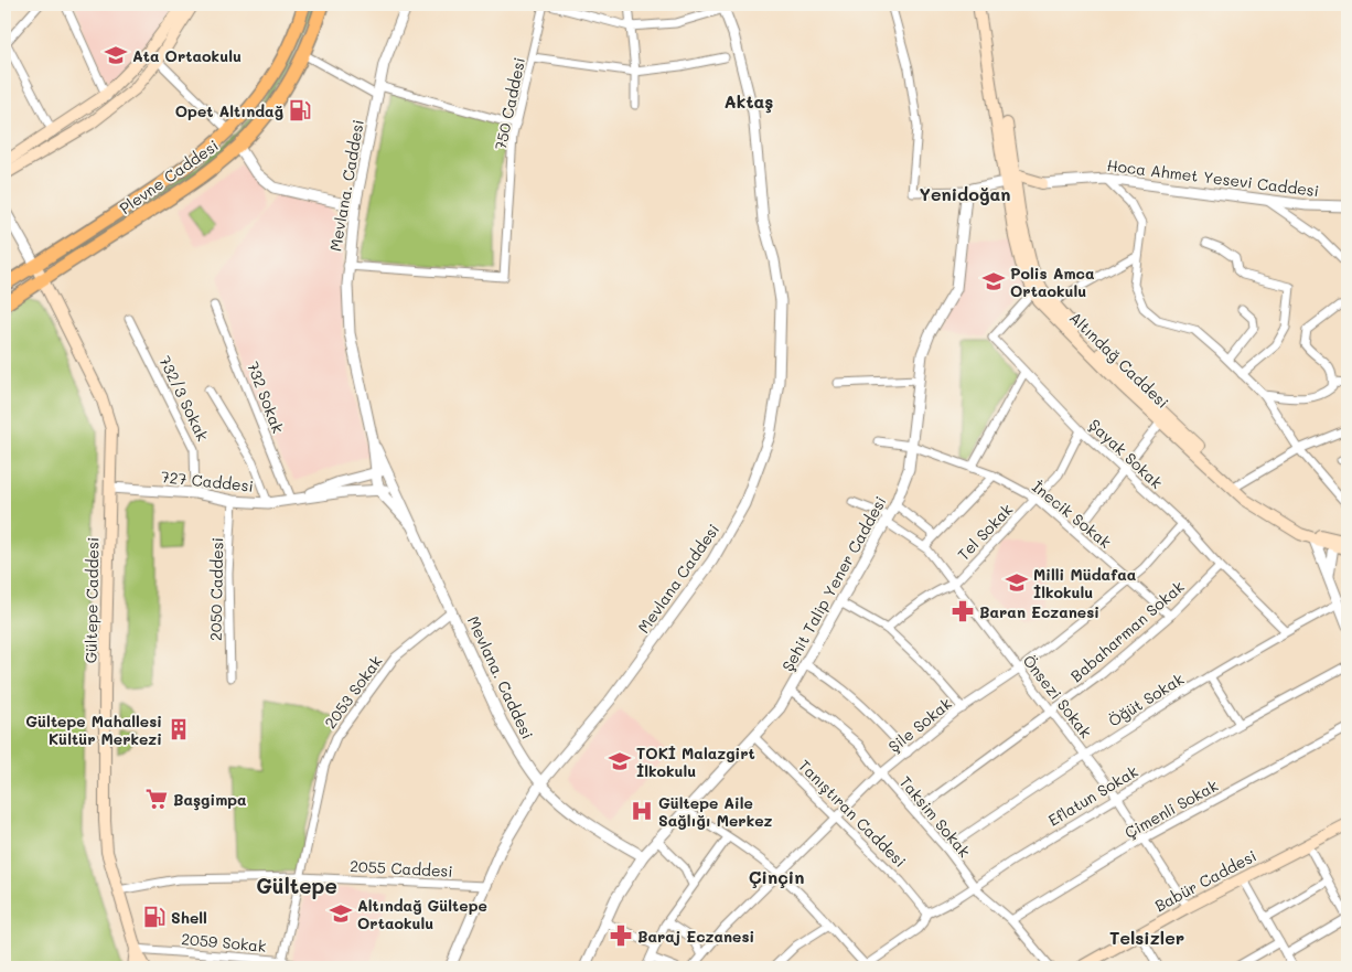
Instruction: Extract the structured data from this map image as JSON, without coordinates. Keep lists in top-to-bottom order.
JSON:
{
  "streets": {
    "main road": [
      "Plevne Caddesi",
      "Hoca Ahmet Yesevi Caddesi",
      "Altındağ Caddesi",
      "Gültepe Caddesi",
      "Babür Caddesi"
    ],
    "street": [
      "750 Caddesi",
      "Mevlana. Caddesi",
      "732 Sokak",
      "732/3 Sokak",
      "Şayak Sokak",
      "727 Caddesi",
      "İnecik Sokak",
      "Tel Sokak",
      "Mevlana Caddesi",
      "Şehit Talip Yener Caddesi",
      "2050 Caddesi",
      "Babaharman Sokak",
      "2053 Sokak",
      "Önsezi Sokak",
      "Öğüt Sokak",
      "Şile Sokak",
      "Eflatun Sokak",
      "Çimenli Sokak",
      "Tanıştıran Caddesi",
      "Taksim Sokak",
      "2055 Caddesi",
      "2059 Sokak"
    ]
  },
  "crossings": [
    ["750 Caddesi", "Mevlana. Caddesi"],
    ["Plevne Caddesi", "Gültepe Caddesi"],
    ["Hoca Ahmet Yesevi Caddesi", "Altındağ Caddesi"],
    ["Mevlana. Caddesi", "727 Caddesi"],
    ["Mevlana. Caddesi", "Mevlana Caddesi"],
    ["Mevlana. Caddesi", "Şehit Talip Yener Caddesi"],
    ["Mevlana. Caddesi", "2053 Sokak"],
    ["Altındağ Caddesi", "Şayak Sokak"],
    ["732 Sokak", "727 Caddesi"],
    ["732/3 Sokak", "727 Caddesi"],
    ["Şayak Sokak", "Tel Sokak"],
    ["Şayak Sokak", "Babaharman Sokak"],
    ["Şayak Sokak", "Öğüt Sokak"],
    ["Şayak Sokak", "Şile Sokak"],
    ["727 Caddesi", "2050 Caddesi"],
    ["727 Caddesi", "Gültepe Caddesi"],
    ["İnecik Sokak", "Tel Sokak"],
    ["İnecik Sokak", "Şehit Talip Yener Caddesi"],
    ["İnecik Sokak", "Babaharman Sokak"],
    ["İnecik Sokak", "Şile Sokak"],
    ["Tel Sokak", "Önsezi Sokak"],
    ["Mevlana Caddesi", "2055 Caddesi"],
    ["Şehit Talip Yener Caddesi", "Önsezi Sokak"],
    ["Şehit Talip Yener Caddesi", "Tanıştıran Caddesi"],
    ["Şehit Talip Yener Caddesi", "Taksim Sokak"],
    ["Gültepe Caddesi", "2055 Caddesi"],
    ["Gültepe Caddesi", "2059 Sokak"],
    ["Babaharman Sokak", "Önsezi Sokak"],
    ["Babaharman Sokak", "Taksim Sokak"],
    ["2053 Sokak", "2055 Caddesi"],
    ["2053 Sokak", "2059 Sokak"],
    ["Önsezi Sokak", "Öğüt Sokak"],
    ["Önsezi Sokak", "Şile Sokak"],
    ["Önsezi Sokak", "Eflatun Sokak"],
    ["Önsezi Sokak", "Çimenli Sokak"],
    ["Önsezi Sokak", "Babür Caddesi"],
    ["Öğüt Sokak", "Taksim Sokak"],
    ["Şile Sokak", "Tanıştıran Caddesi"],
    ["Şile Sokak", "Taksim Sokak"],
    ["Eflatun Sokak", "Tanıştıran Caddesi"],
    ["Eflatun Sokak", "Taksim Sokak"],
    ["Çimenli Sokak", "Taksim Sokak"]
  ],
  "districts": [
    "Aktaş",
    "Yenidoğan",
    "Çinçin",
    "Gültepe",
    "Telsizler"
  ],
  "places": {
    "school or university": [
      "Ata Ortaokulu",
      "Polis Amca Ortaokulu",
      "Milli Müdafaa İlkokulu",
      "TOKİ Malazgirt İlkokulu",
      "Altındağ Gültepe Ortaokulu"
    ],
    "fuel station": ["Opet Altındağ", "Shell"],
    "pharmacy": ["Baran Eczanesi", "Baraj Eczanesi"],
    "building": ["Gültepe Mahallesi Kültür Merkezi"],
    "supermarket": ["Başgimpa"],
    "hospital": ["Gültepe Aile Sağlığı Merkez"]
  }
}
